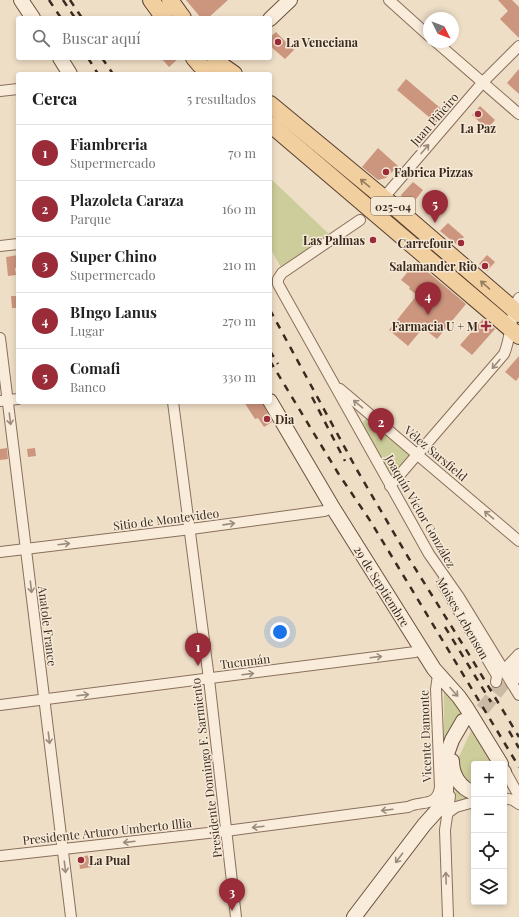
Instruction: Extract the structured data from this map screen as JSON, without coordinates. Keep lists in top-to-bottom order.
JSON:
{
  "streets": {
    "main road": ["025-04"],
    "street": [
      "Juan Piñeiro",
      "Vélez Sarsfield",
      "Joaquín Víctor González",
      "Sitio de Montevideo",
      "29 de Septiembre",
      "Moises Lebenson",
      "Anatole France",
      "Tucumán",
      "Vicente Damonte",
      "Presidente Domingo F. Sarmiento",
      "Presidente Arturo Umberto Illia"
    ]
  },
  "crossings": [
    ["Juan Piñeiro", "025-04"],
    ["Juan Piñeiro", "Joaquín Víctor González"],
    ["Vélez Sarsfield", "Joaquín Víctor González"],
    ["Joaquín Víctor González", "Moises Lebenson"],
    ["Sitio de Montevideo", "29 de Septiembre"],
    ["Sitio de Montevideo", "Anatole France"],
    ["Sitio de Montevideo", "Presidente Domingo F. Sarmiento"],
    ["29 de Septiembre", "Tucumán"],
    ["29 de Septiembre", "Vicente Damonte"],
    ["Anatole France", "Tucumán"],
    ["Anatole France", "Presidente Arturo Umberto Illia"],
    ["Tucumán", "Presidente Domingo F. Sarmiento"],
    ["Vicente Damonte", "Presidente Arturo Umberto Illia"],
    ["Presidente Domingo F. Sarmiento", "Presidente Arturo Umberto Illia"]
  ],
  "one_way": [
    "Juan Piñeiro",
    "Vélez Sarsfield",
    "Sitio de Montevideo",
    "Anatole France",
    "Tucumán",
    "Presidente Arturo Umberto Illia"
  ],
  "places": {
    "other": [
      "La Veneciana",
      "La Paz",
      "Fabrica Pizzas",
      "Las Palmas",
      "Carrefour",
      "Salamander Rio",
      "Dia",
      "La Pual"
    ],
    "health": ["Farmacia U + M"]
  },
  "north": "bottom right",
  "page": {
    "search": "Buscar aquí",
    "heading": ["Cerca", "5 resultados"],
    "list": [
      {
        "mark": "1",
        "name": "Fiambreria",
        "note": "Supermercado",
        "value": "70 m"
      },
      {
        "mark": "2",
        "name": "Plazoleta Caraza",
        "note": "Parque",
        "value": "160 m"
      },
      {
        "mark": "3",
        "name": "Super Chino",
        "note": "Supermercado",
        "value": "210 m"
      },
      {
        "mark": "4",
        "name": "BIngo Lanus",
        "note": "Lugar",
        "value": "270 m"
      },
      {
        "mark": "5",
        "name": "Comafi",
        "note": "Banco",
        "value": "330 m"
      }
    ],
    "pins": [
      "5",
      "4",
      "2",
      "1",
      "3"
    ],
    "map_buttons": ["+", "−"]
  }
}
